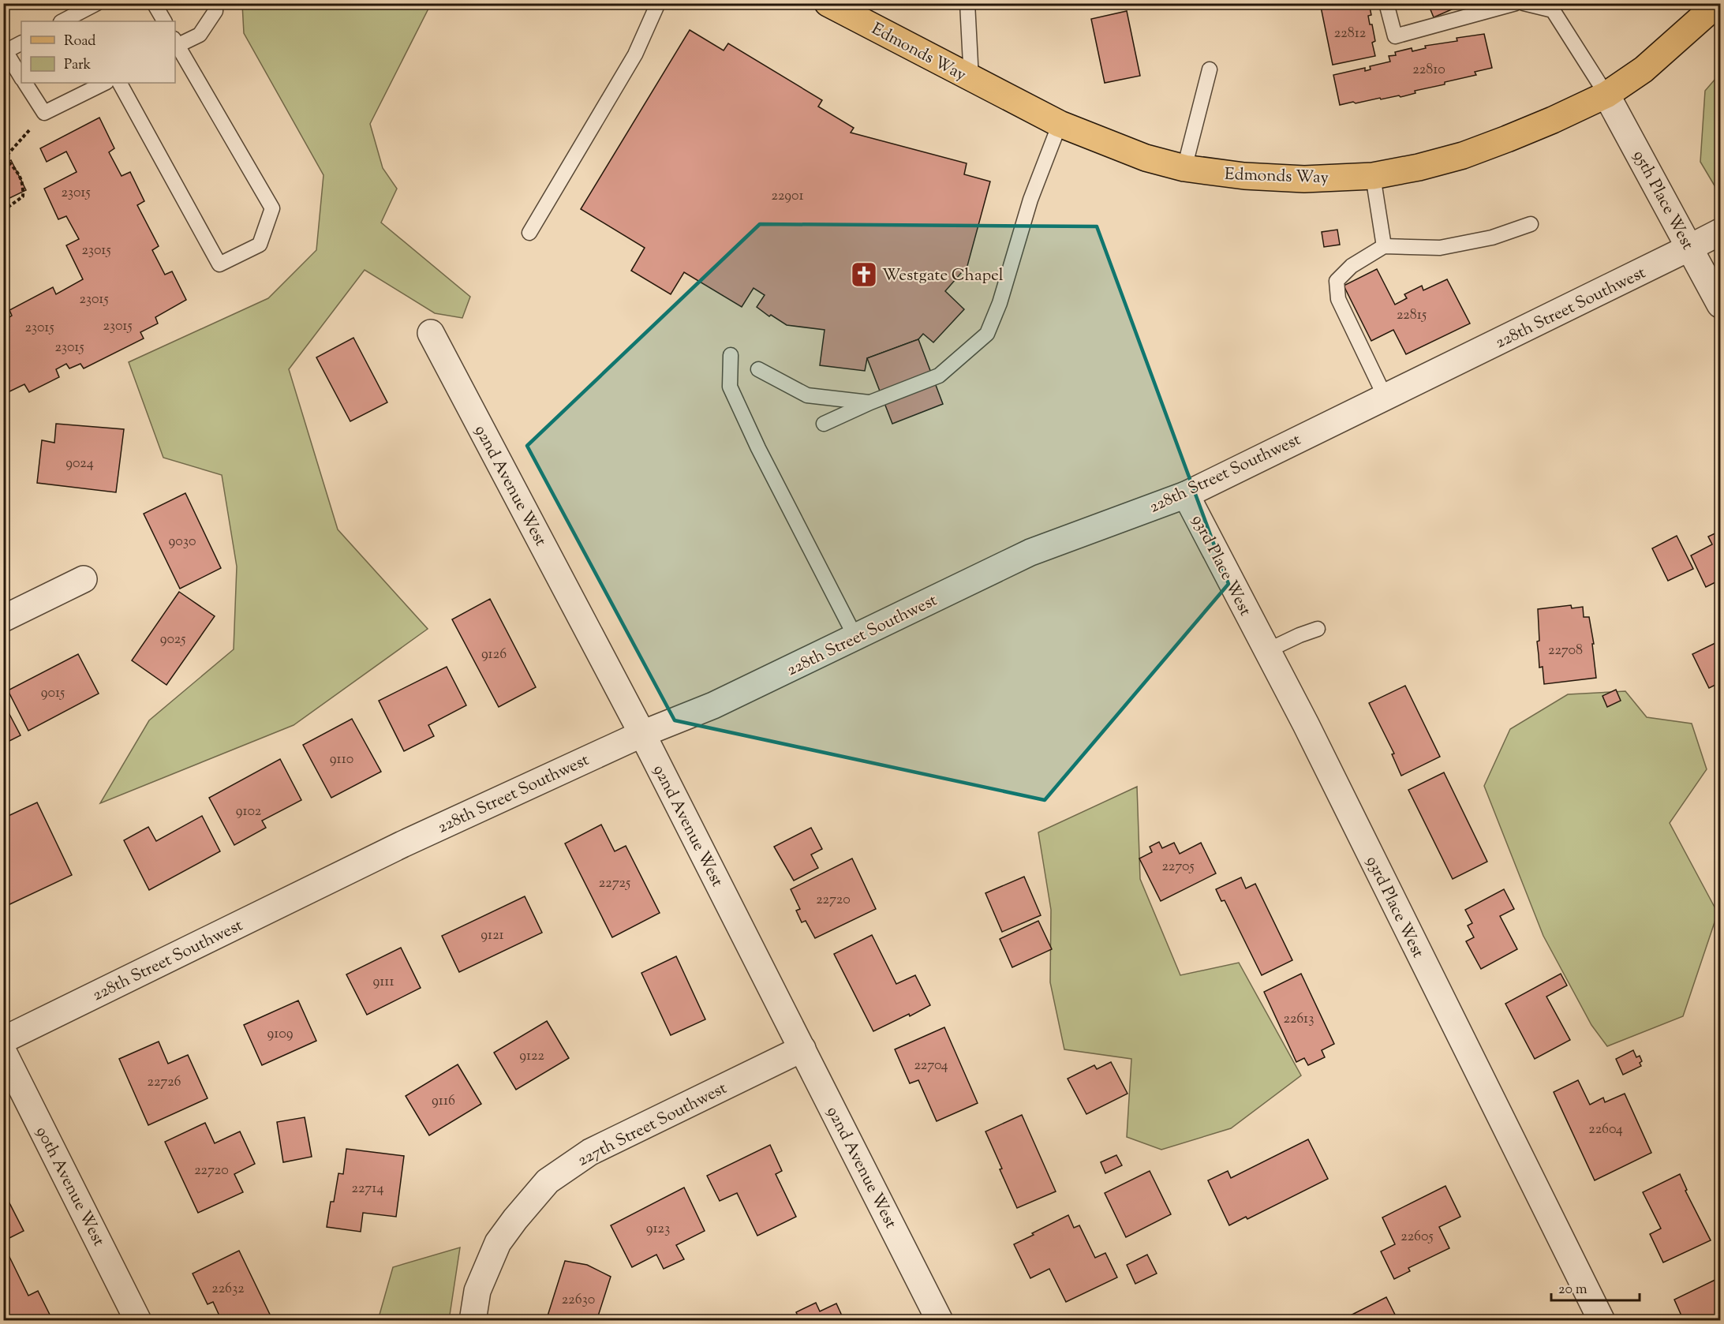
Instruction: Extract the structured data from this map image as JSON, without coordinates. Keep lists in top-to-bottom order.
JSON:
{
  "streets": {
    "main road": ["Edmonds Way"],
    "street": [
      "95th Place West",
      "228th Street Southwest",
      "92nd Avenue West",
      "93rd Place West",
      "227th Street Southwest",
      "90th Avenue West"
    ]
  },
  "crossings": [
    ["Edmonds Way", "95th Place West"],
    ["95th Place West", "228th Street Southwest"],
    ["228th Street Southwest", "92nd Avenue West"],
    ["228th Street Southwest", "93rd Place West"],
    ["92nd Avenue West", "227th Street Southwest"]
  ],
  "places": {
    "church": ["Westgate Chapel"]
  },
  "house_numbers": [
    "22812",
    "22810",
    "23015",
    "22901",
    "23015",
    "23015",
    "22815",
    "23015",
    "23015",
    "23015",
    "9024",
    "9030",
    "9025",
    "22708",
    "9126",
    "9015",
    "9110",
    "9102",
    "22705",
    "22725",
    "22720",
    "9121",
    "9111",
    "22613",
    "9109",
    "9122",
    "22704",
    "22726",
    "9116",
    "22604",
    "22720",
    "22714",
    "9123",
    "22605",
    "22632",
    "22630"
  ],
  "legend": ["Road", "Park"],
  "scale_bar": "20 m"
}
